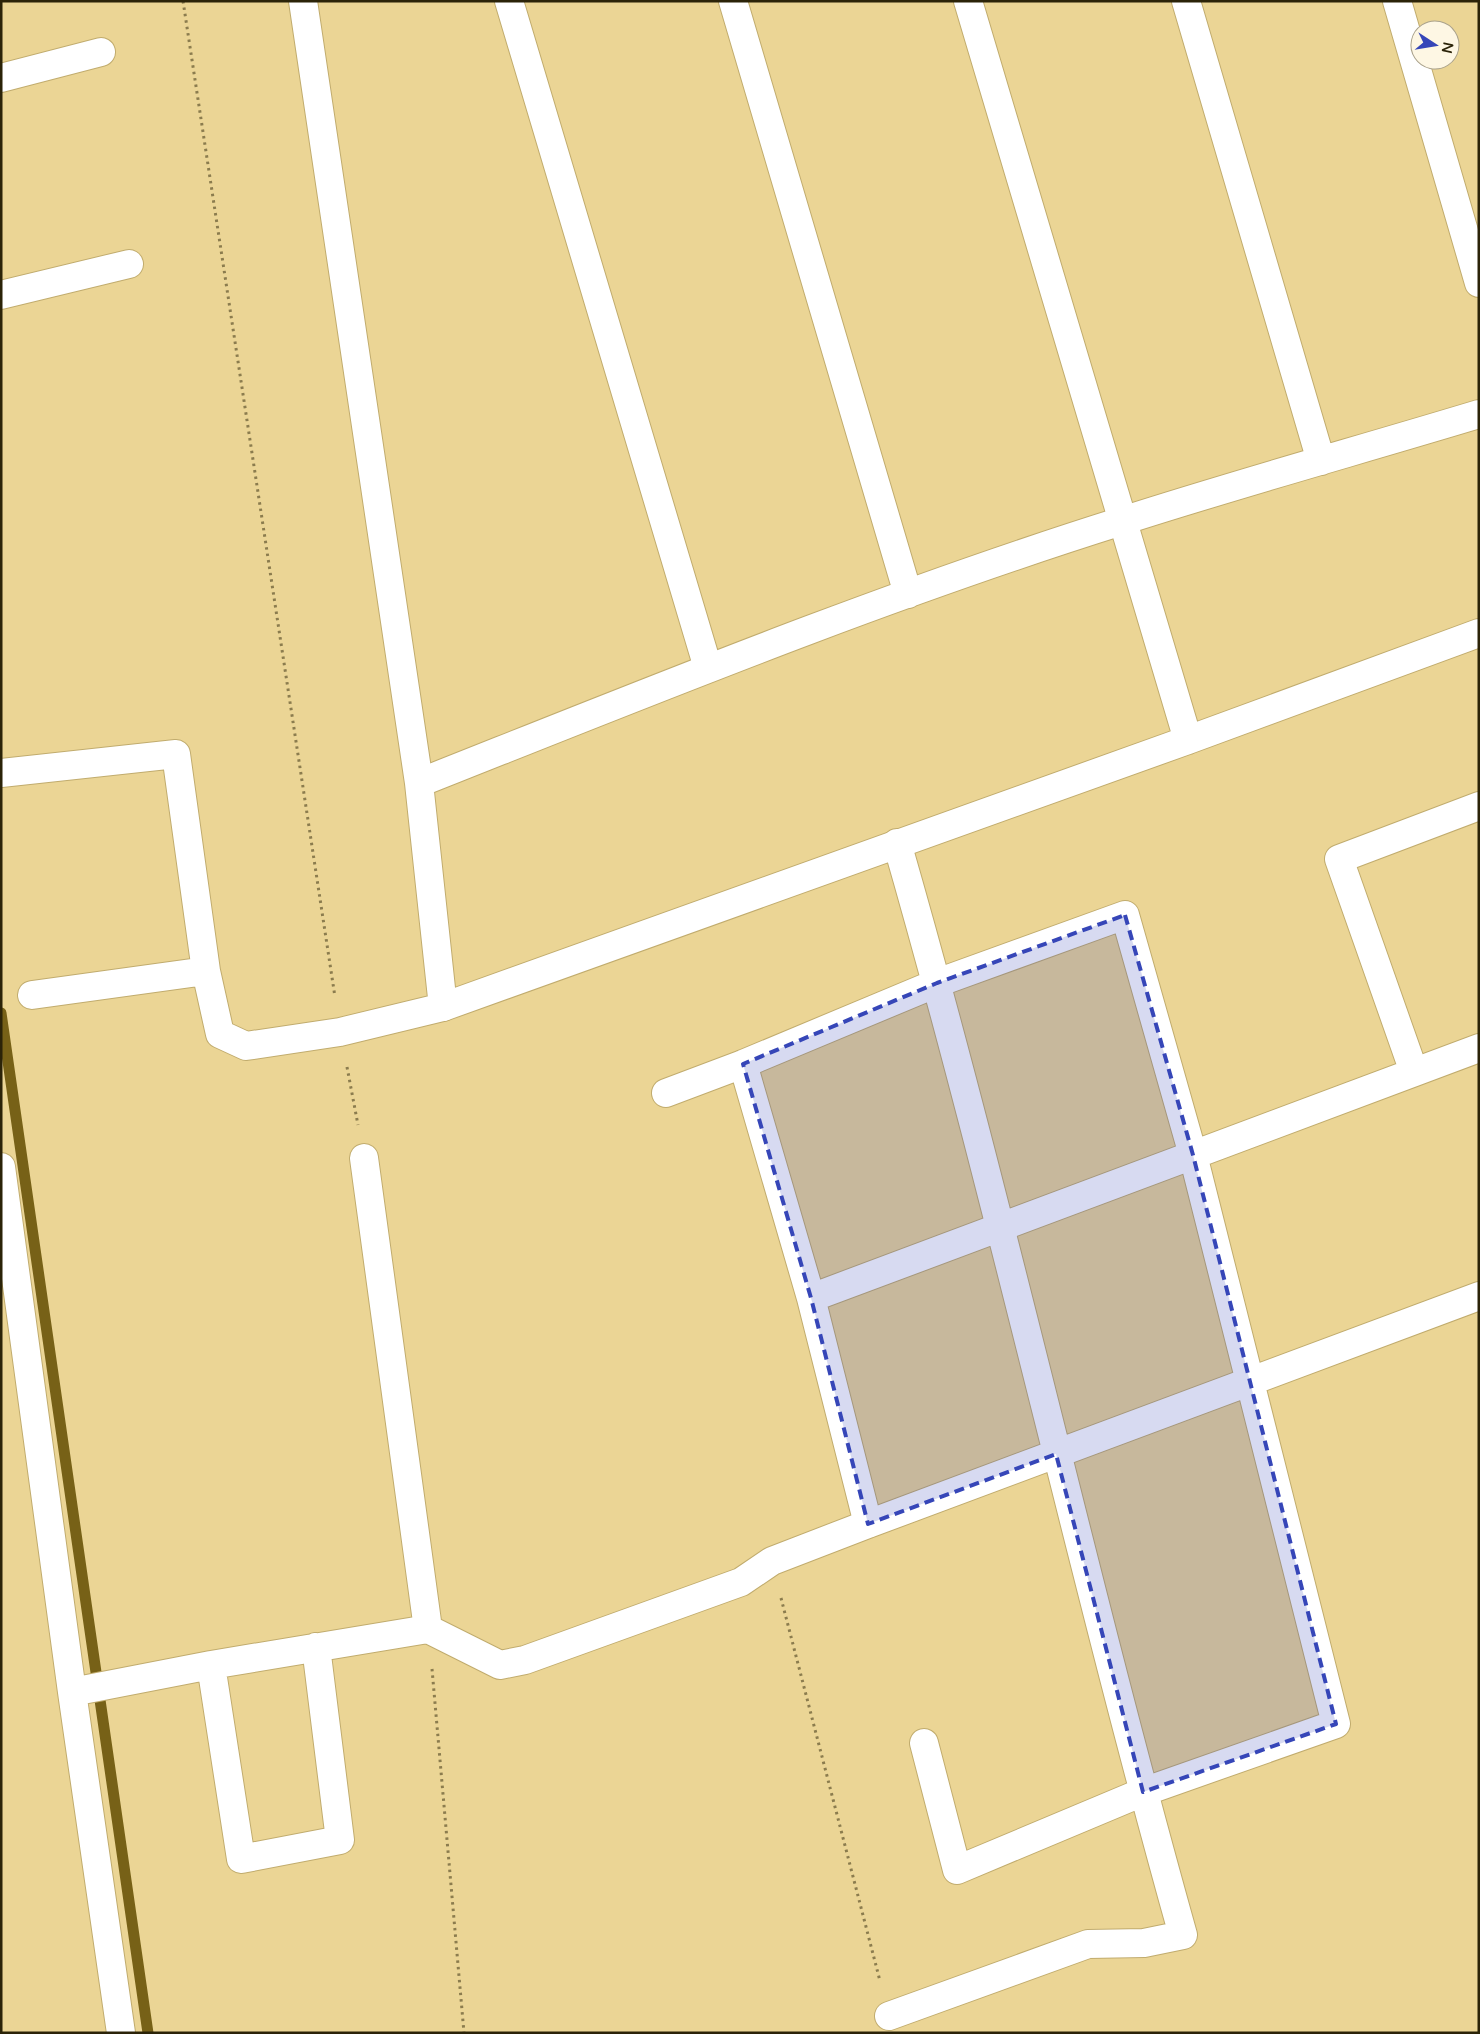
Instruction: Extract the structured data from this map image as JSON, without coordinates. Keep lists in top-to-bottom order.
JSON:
{
  "north": "right"
}
